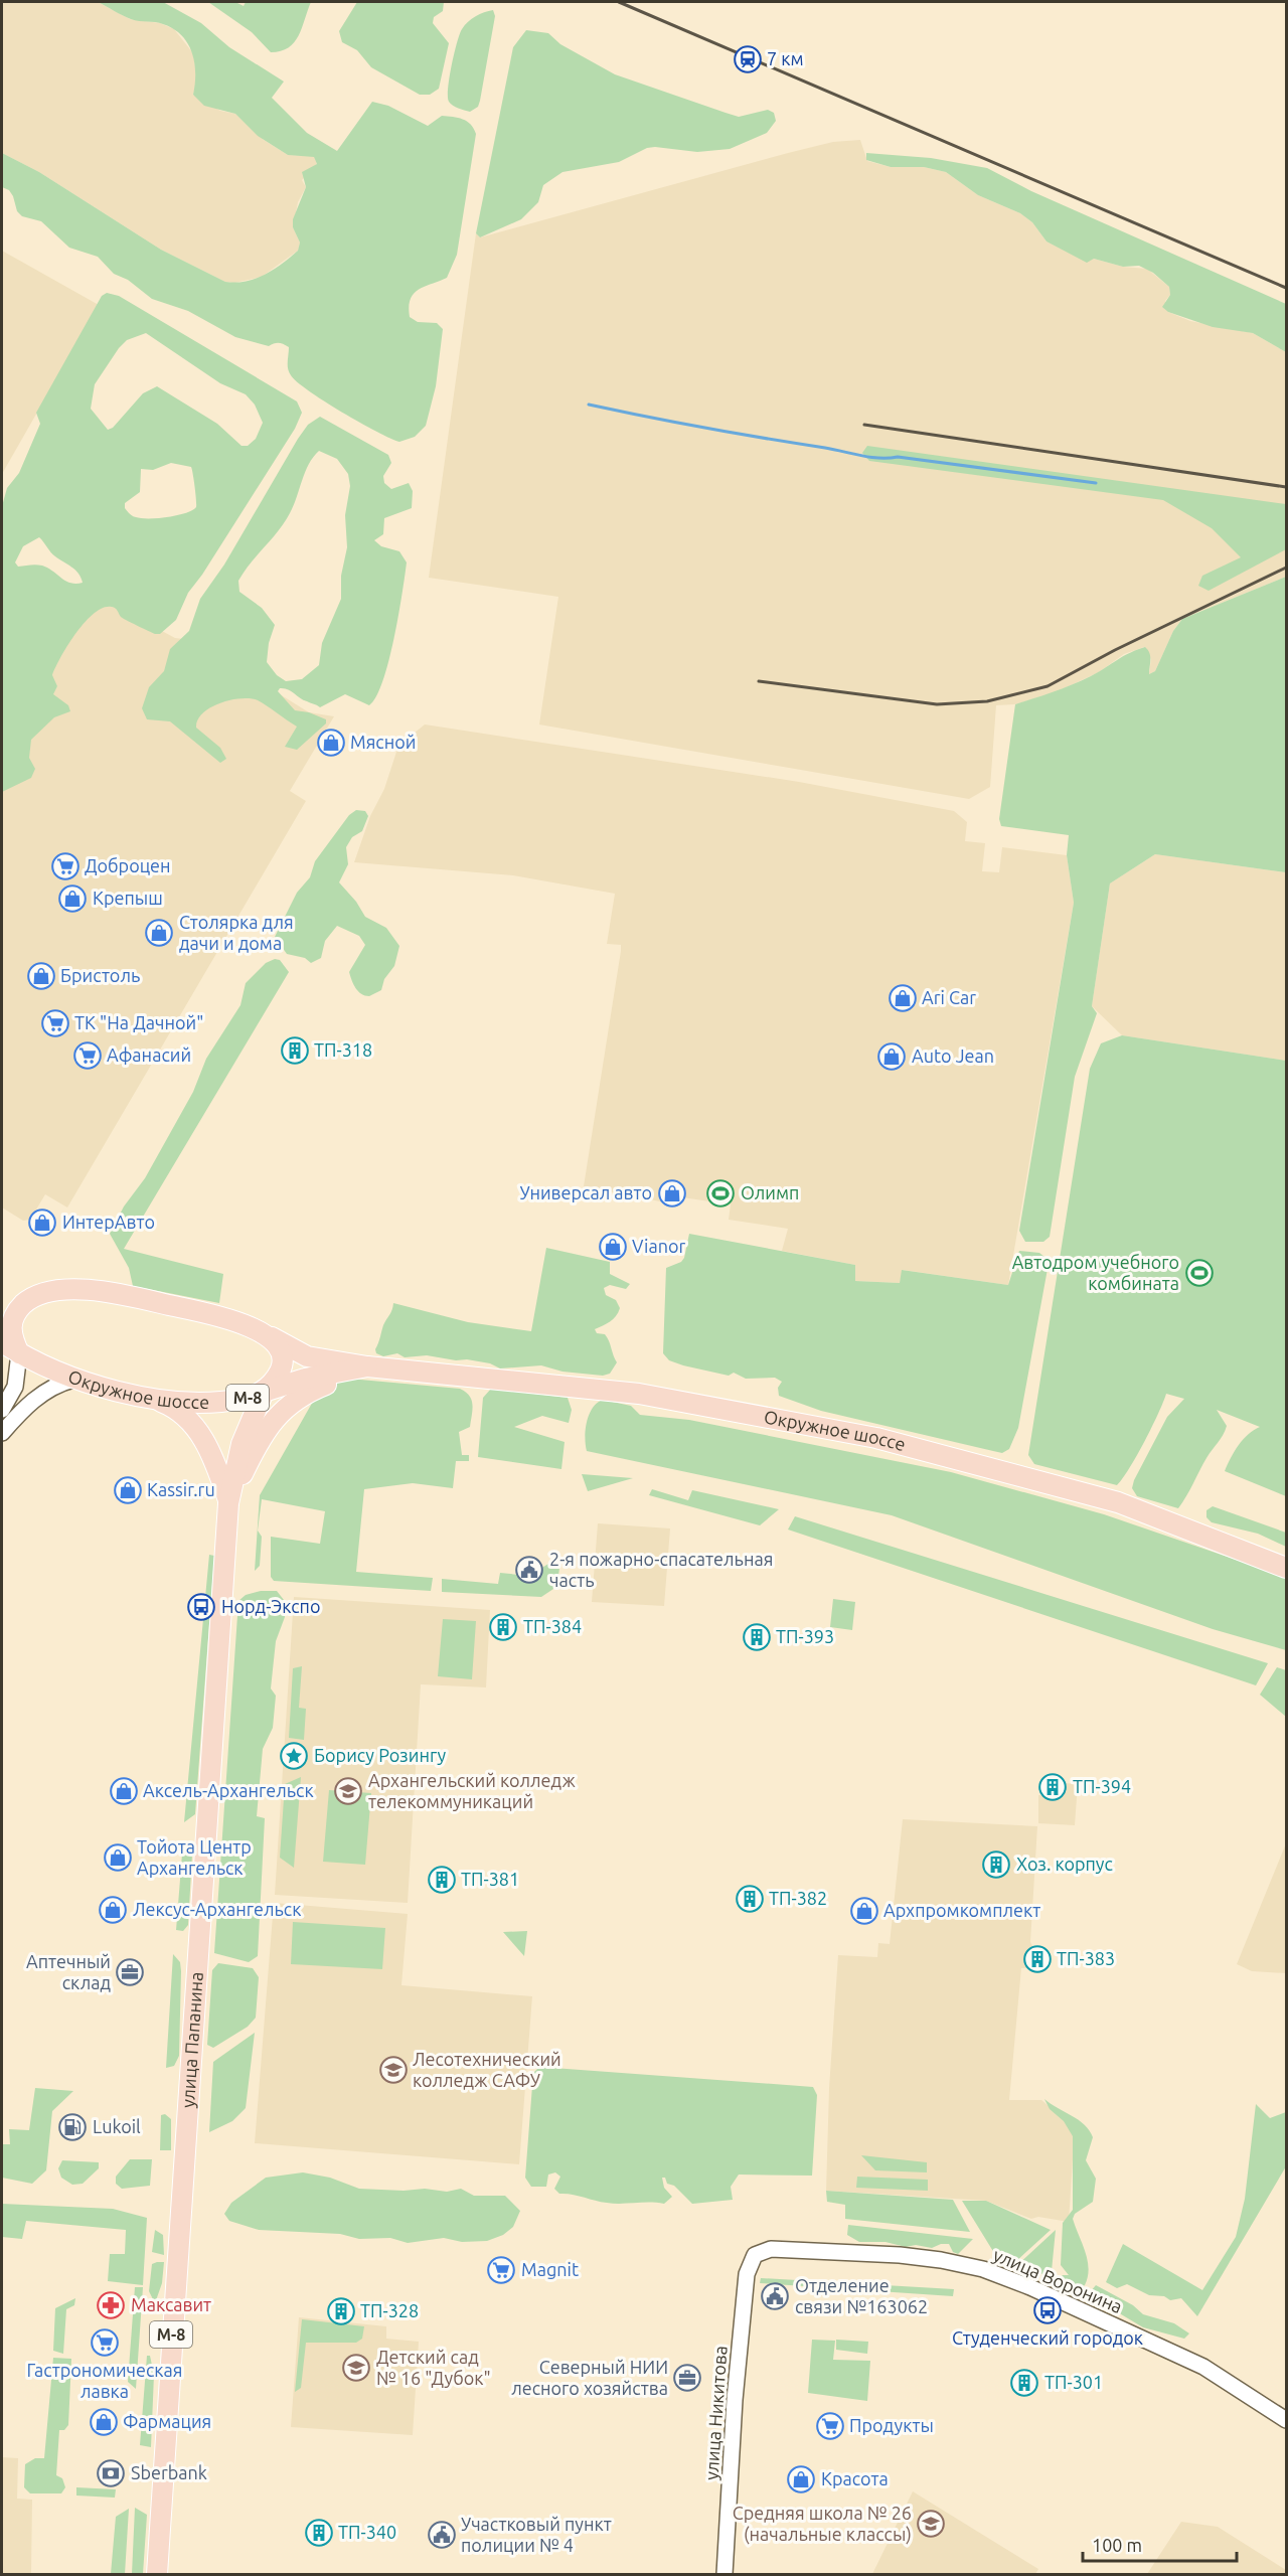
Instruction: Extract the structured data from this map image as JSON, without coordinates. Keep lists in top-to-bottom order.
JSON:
{
  "streets": {
    "main road": ["Окружное шоссе", "М-8", "улица Папанина"],
    "street": ["улица Воронина", "улица Никитова"]
  },
  "crossings": [
    ["Окружное шоссе", "М-8"],
    ["Окружное шоссе", "улица Папанина"],
    ["М-8", "улица Папанина"],
    ["улица Воронина", "улица Никитова"]
  ],
  "places": {
    "station": ["7 км"],
    "shop": [
      "Мясной",
      "Крепыш",
      "Столярка для дачи и дома",
      "Бристоль",
      "Ari Car",
      "Auto Jean",
      "Универсал авто",
      "ИнтерАвто",
      "Vianor",
      "Kassir.ru",
      "Аксель-Архангельск",
      "Тойота Центр Архангельск",
      "Лексус-Архангельск",
      "Архпромкомплект",
      "Фармация",
      "Красота"
    ],
    "supermarket": [
      "Доброцен",
      "ТК \"На Дачной\"",
      "Афанасий",
      "Magnit",
      "Гастрономическая лавка",
      "Продукты"
    ],
    "building": [
      "ТП-318",
      "ТП-384",
      "ТП-393",
      "ТП-394",
      "Хоз. корпус",
      "ТП-381",
      "ТП-382",
      "ТП-383",
      "ТП-328",
      "ТП-301",
      "ТП-340"
    ],
    "sports": ["Олимп", "Автодром учебного комбината"],
    "public building": ["2-я пожарно-спасательная часть", "Отделение связи №163062", "Участковый пункт полиции № 4"],
    "bus stop": ["Норд-Экспо", "Студенческий городок"],
    "place": ["Борису Розингу"],
    "school or university": [
      "Архангельский колледж телекоммуникаций",
      "Лесотехнический колледж САФУ",
      "Детский сад № 16 \"Дубок\"",
      "Средняя школа № 26 (начальные классы)"
    ],
    "office": ["Аптечный склад", "Северный НИИ лесного хозяйства"],
    "fuel station": ["Lukoil"],
    "pharmacy": ["Максавит"],
    "bank": ["Sberbank"]
  },
  "scale_bar": "100 m"
}
